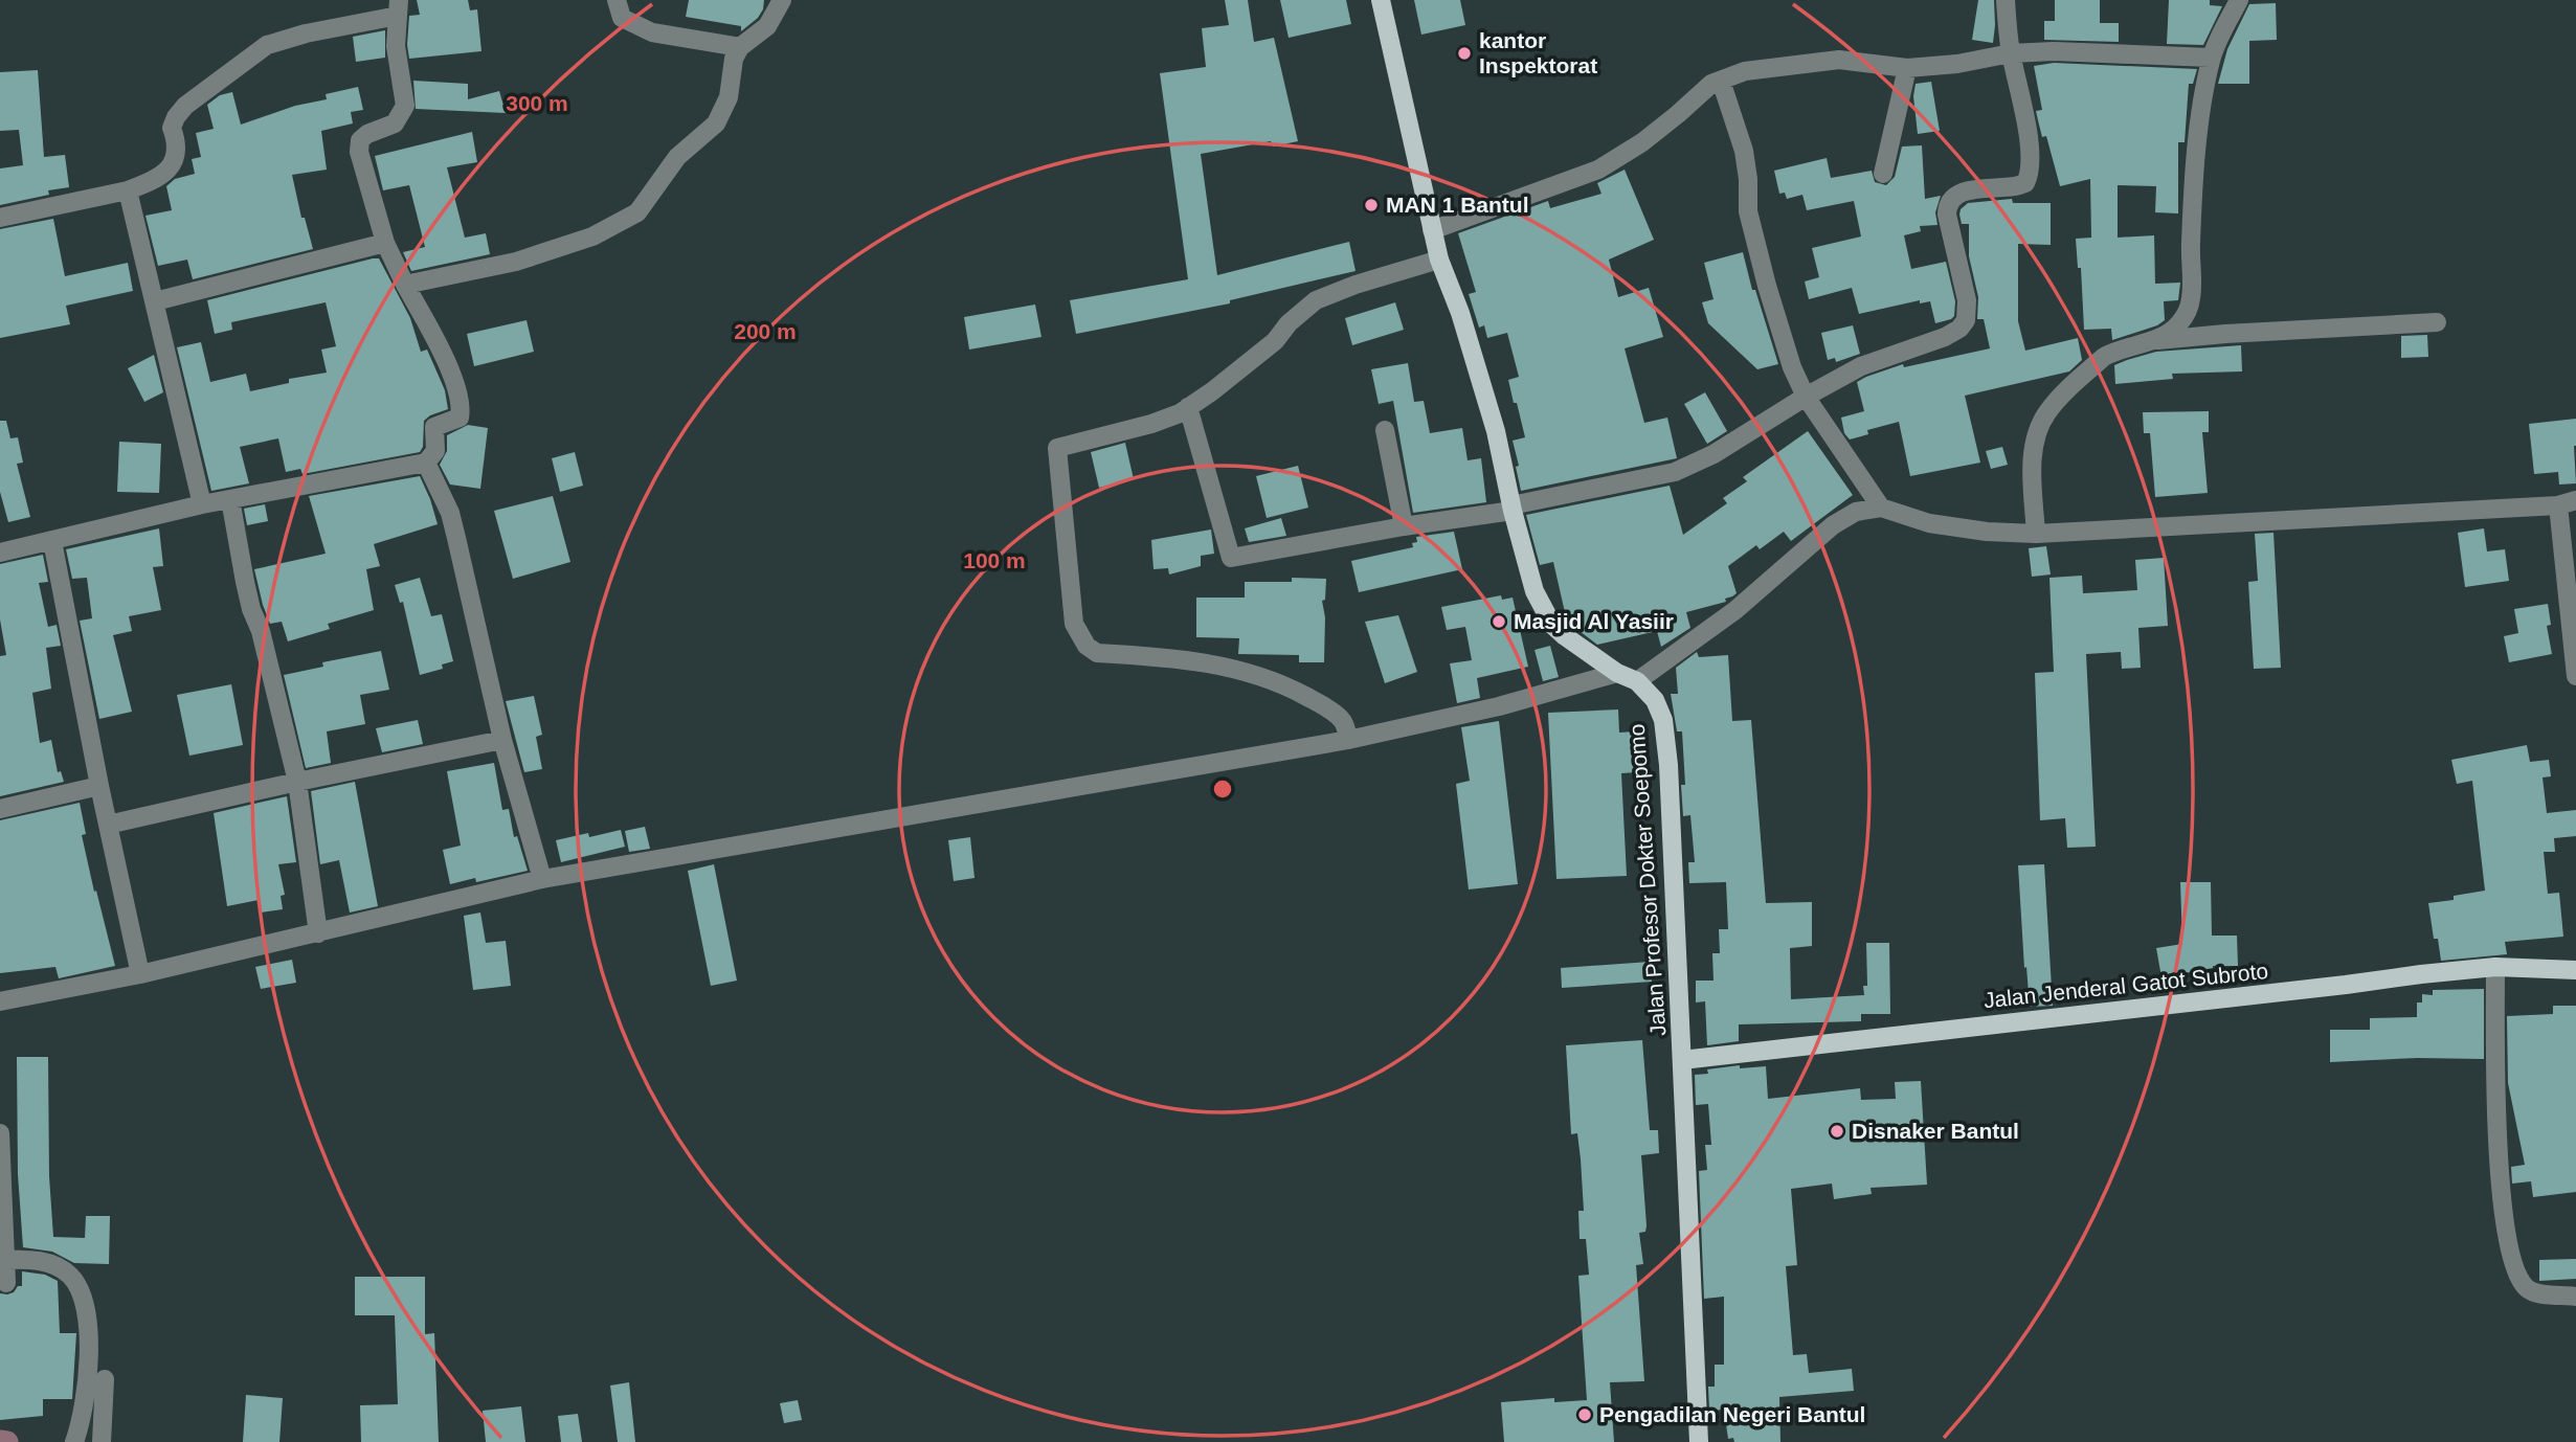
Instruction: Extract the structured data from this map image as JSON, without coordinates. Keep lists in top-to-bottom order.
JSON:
{
  "streets": {
    "main road": ["Jalan Profesor Dokter Soepomo", "Jalan Jenderal Gatot Subroto"]
  },
  "crossings": [
    ["Jalan Profesor Dokter Soepomo", "Jalan Jenderal Gatot Subroto"]
  ],
  "places": [
    "kantor Inspektorat",
    "MAN 1 Bantul",
    "Masjid Al Yasiir",
    "Disnaker Bantul",
    "Pengadilan Negeri Bantul"
  ],
  "rings": ["300 m", "200 m", "100 m"]
}
